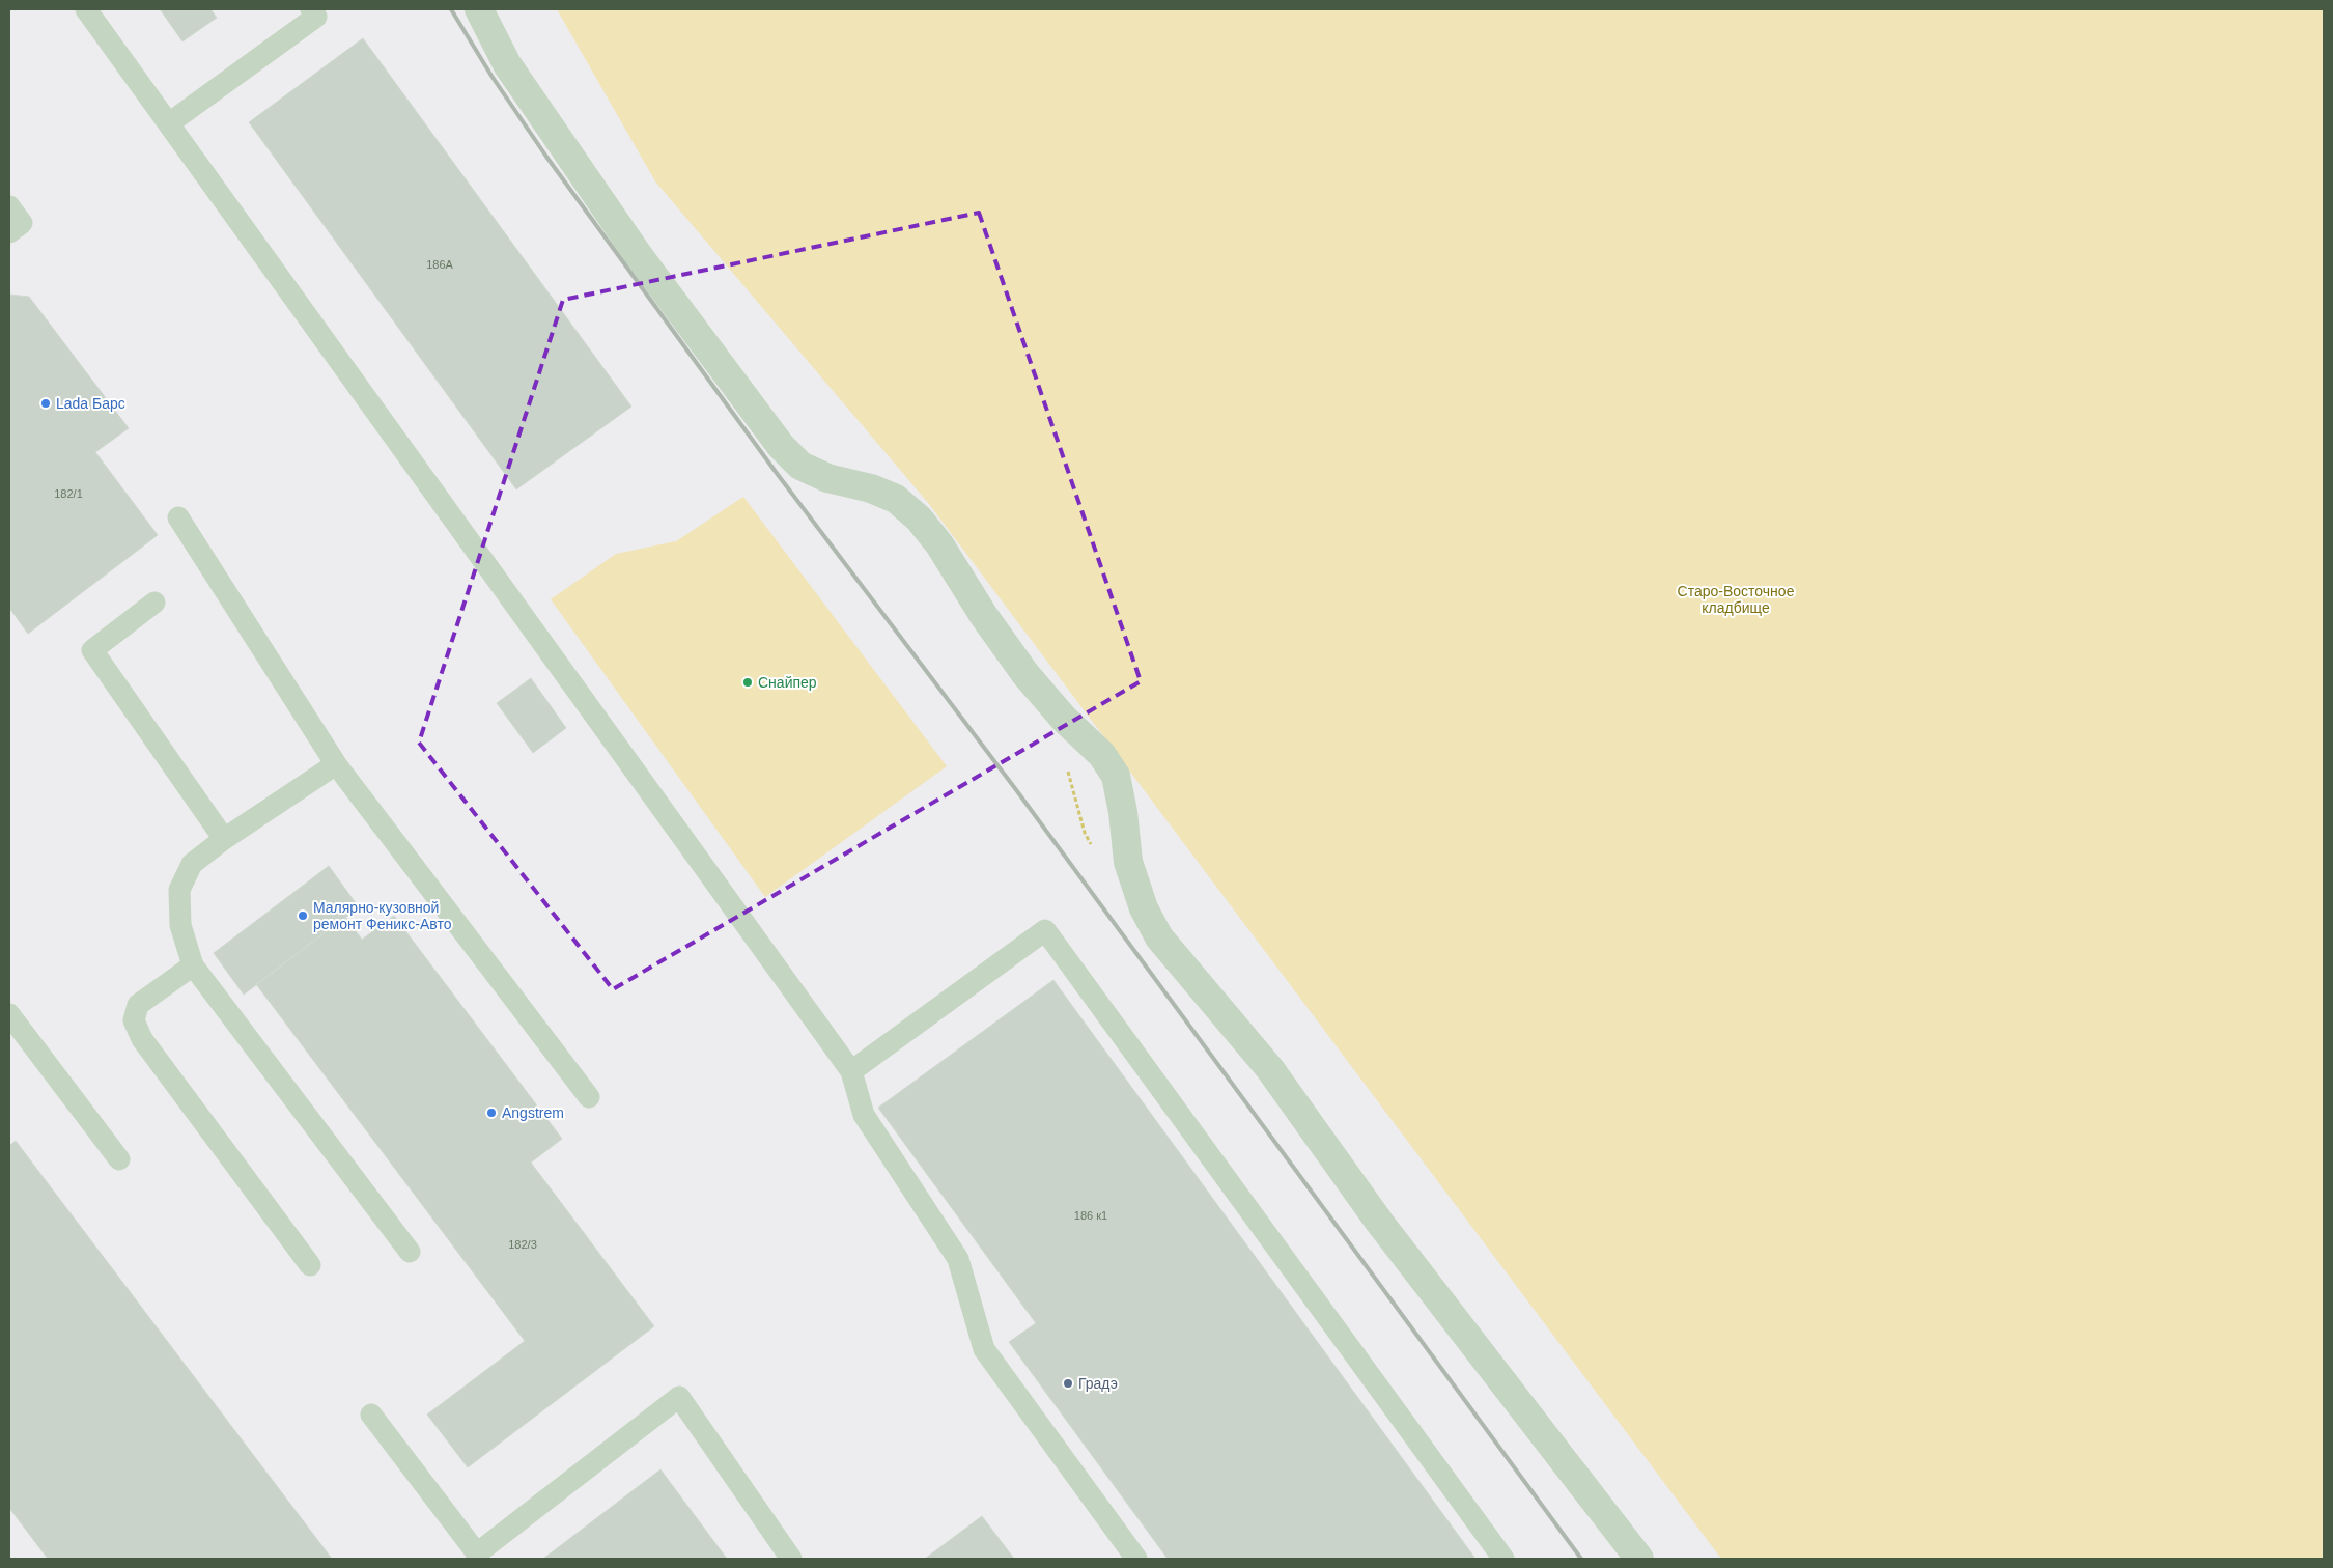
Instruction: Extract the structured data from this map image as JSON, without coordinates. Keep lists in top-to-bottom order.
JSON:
{
  "parks": ["Старо-Восточное кладбище"],
  "places": [
    "Lada Барс",
    "Снайпер",
    "Малярно-кузовной ремонт Феникс-Авто",
    "Angstrem",
    "Градэ"
  ],
  "house_numbers": [
    "186А",
    "182/1",
    "186 к1",
    "182/3"
  ]
}
